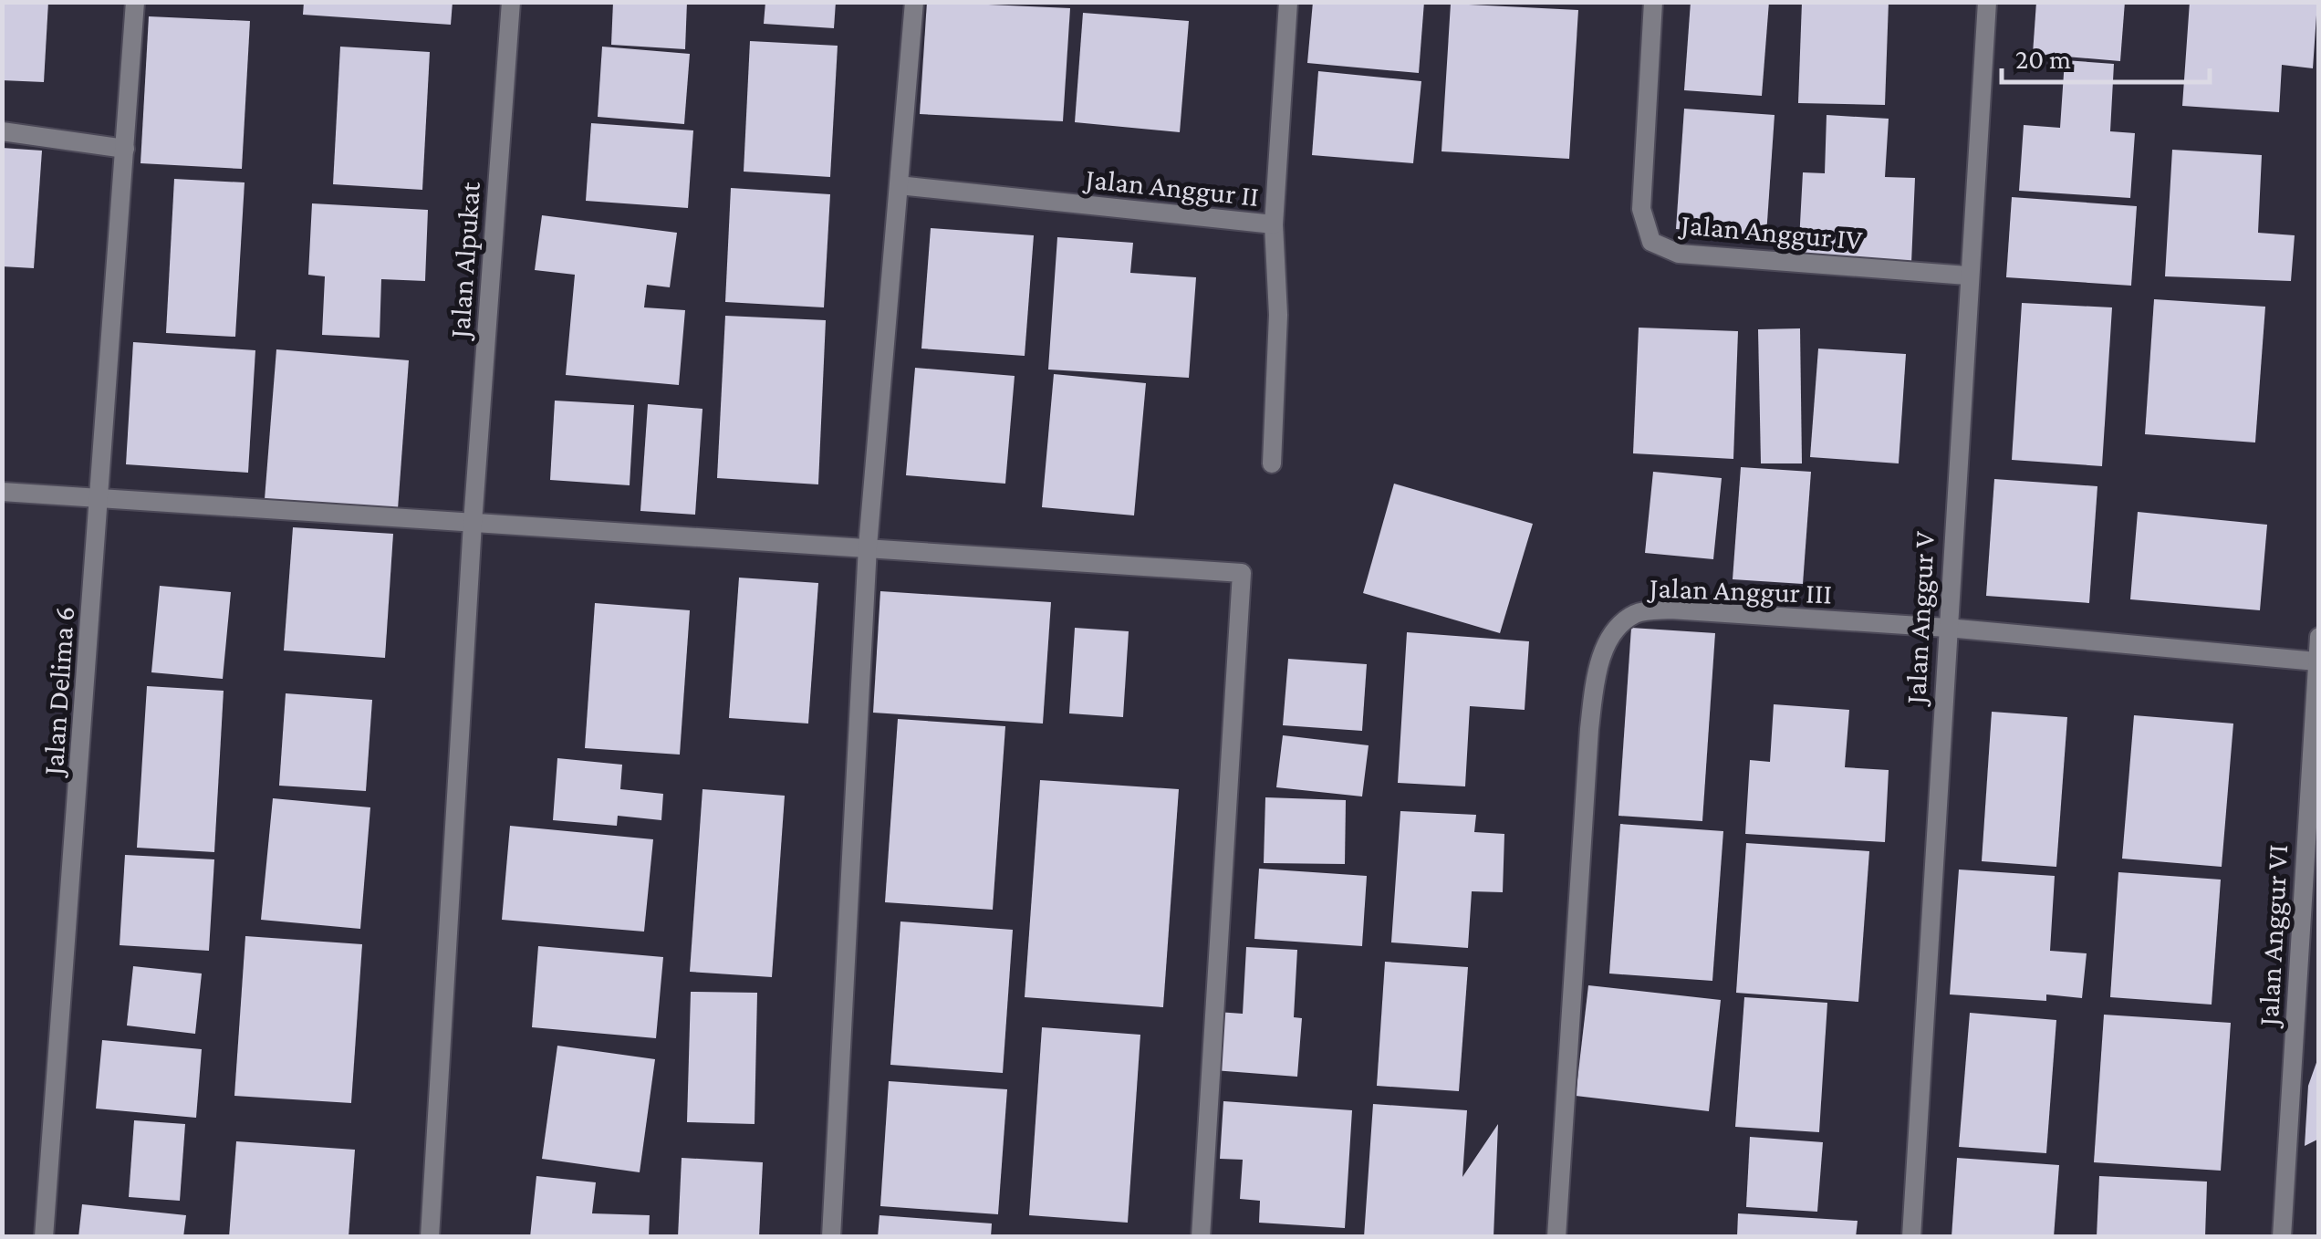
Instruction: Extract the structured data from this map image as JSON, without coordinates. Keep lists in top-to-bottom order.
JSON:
{
  "streets": {
    "street": [
      "Jalan Anggur II",
      "Jalan Anggur IV",
      "Jalan Alpukat",
      "Jalan Anggur III",
      "Jalan Anggur V",
      "Jalan Delima 6",
      "Jalan Anggur VI"
    ]
  },
  "crossings": [
    ["Jalan Anggur IV", "Jalan Anggur V"],
    ["Jalan Anggur III", "Jalan Anggur V"],
    ["Jalan Anggur III", "Jalan Anggur VI"]
  ],
  "scale_bar": "20 m"
}
